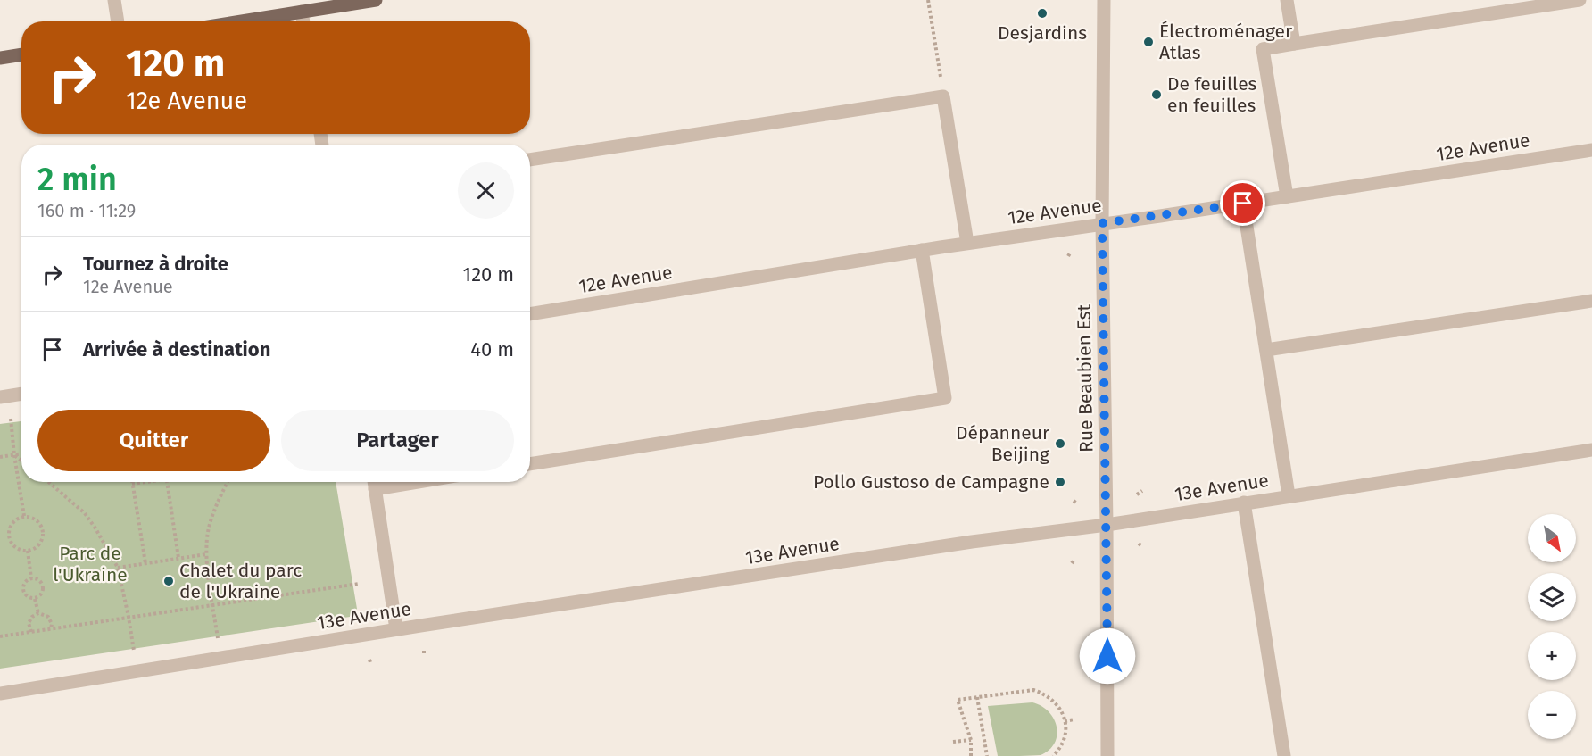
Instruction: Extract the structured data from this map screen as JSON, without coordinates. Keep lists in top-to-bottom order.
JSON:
{
  "streets": {
    "street": ["12e Avenue", "Rue Beaubien Est", "13e Avenue"]
  },
  "crossings": [
    ["12e Avenue", "Rue Beaubien Est"],
    ["Rue Beaubien Est", "13e Avenue"]
  ],
  "parks": ["Parc de l'Ukraine"],
  "places": [
    "Desjardins",
    "Électroménager Atlas",
    "De feuilles en feuilles",
    "Dépanneur Beijing",
    "Pollo Gustoso de Campagne",
    "Chalet du parc de l'Ukraine"
  ],
  "north": "bottom right",
  "page": {
    "turn": ["120 m", "12e Avenue"],
    "heading": ["2 min", "160 m · 11:29"],
    "list": [
      {
        "name": "Tournez à droite",
        "note": "12e Avenue",
        "value": "120 m"
      },
      {
        "name": "Arrivée à destination",
        "value": "40 m"
      }
    ],
    "buttons": ["Quitter", "Partager"],
    "map_buttons": ["+", "−"]
  }
}
